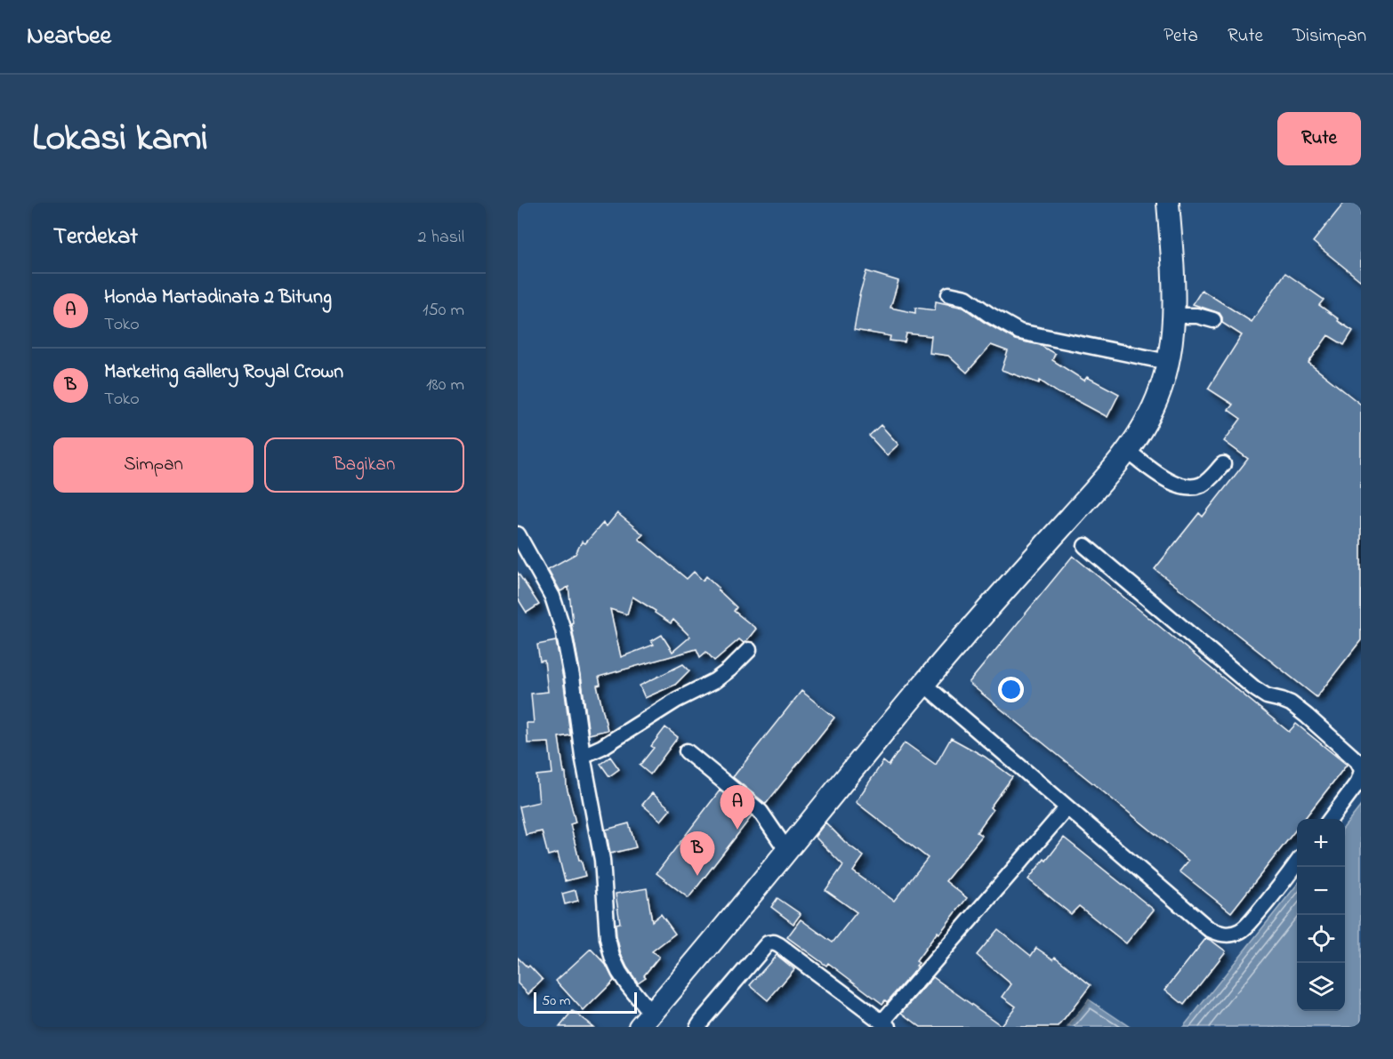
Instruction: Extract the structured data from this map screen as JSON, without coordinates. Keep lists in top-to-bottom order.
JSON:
{
  "scale_bar": "50 m",
  "page": {
    "header": "Nearbee",
    "nav": ["Peta", "Rute", "Disimpan"],
    "title": "Lokasi kami",
    "buttons": [
      "Rute",
      ["Simpan", "Bagikan"]
    ],
    "heading": ["Terdekat", "2 hasil"],
    "list": [
      {
        "mark": "A",
        "name": "Honda Martadinata 2 Bitung",
        "note": "Toko",
        "value": "150 m"
      },
      {
        "mark": "B",
        "name": "Marketing Gallery Royal Crown",
        "note": "Toko",
        "value": "180 m"
      }
    ],
    "pins": ["A", "B"],
    "map_buttons": ["+", "−"],
    "scale": "50 m"
  }
}
